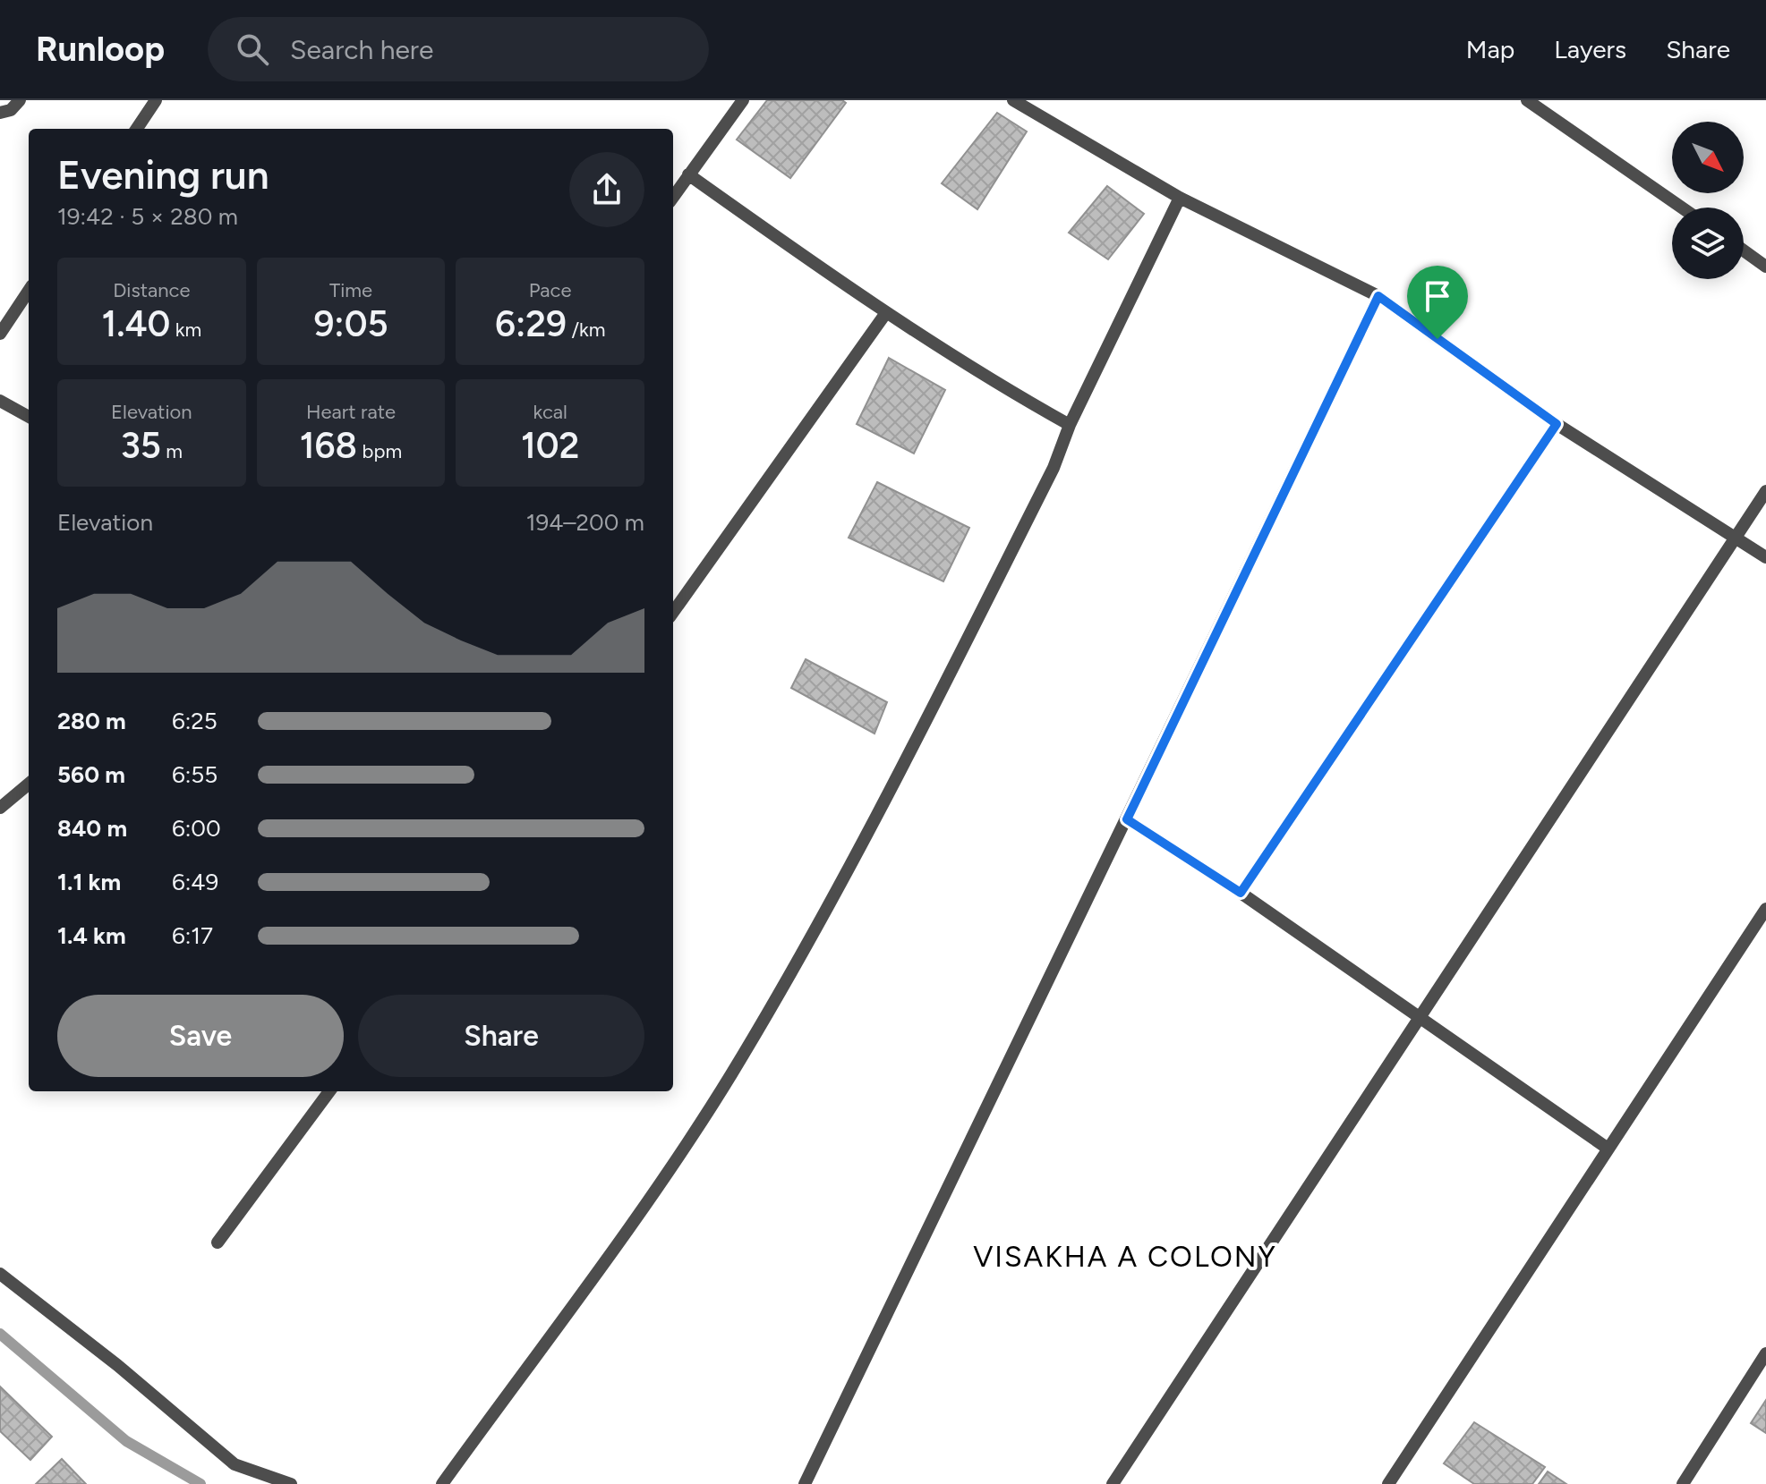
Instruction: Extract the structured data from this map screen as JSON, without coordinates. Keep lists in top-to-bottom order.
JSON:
{
  "districts": ["VISAKHA A COLONY"],
  "north": "bottom right",
  "page": {
    "header": "Runloop",
    "search": "Search here",
    "nav": ["Map", "Layers", "Share"],
    "heading": ["Evening run", "19:42 · 5 × 280 m"],
    "stats": [
      ["Distance", "1.40 km"],
      ["Time", "9:05"],
      ["Pace", "6:29 /km"],
      ["Elevation", "35 m"],
      ["Heart rate", "168 bpm"],
      ["kcal", "102"]
    ],
    "chart": ["Elevation", "194–200 m"],
    "list": [
      {
        "name": "280 m",
        "note": "6:25"
      },
      {
        "name": "560 m",
        "note": "6:55"
      },
      {
        "name": "840 m",
        "note": "6:00"
      },
      {
        "name": "1.1 km",
        "note": "6:49"
      },
      {
        "name": "1.4 km",
        "note": "6:17"
      }
    ],
    "buttons": ["Save", "Share"]
  }
}
